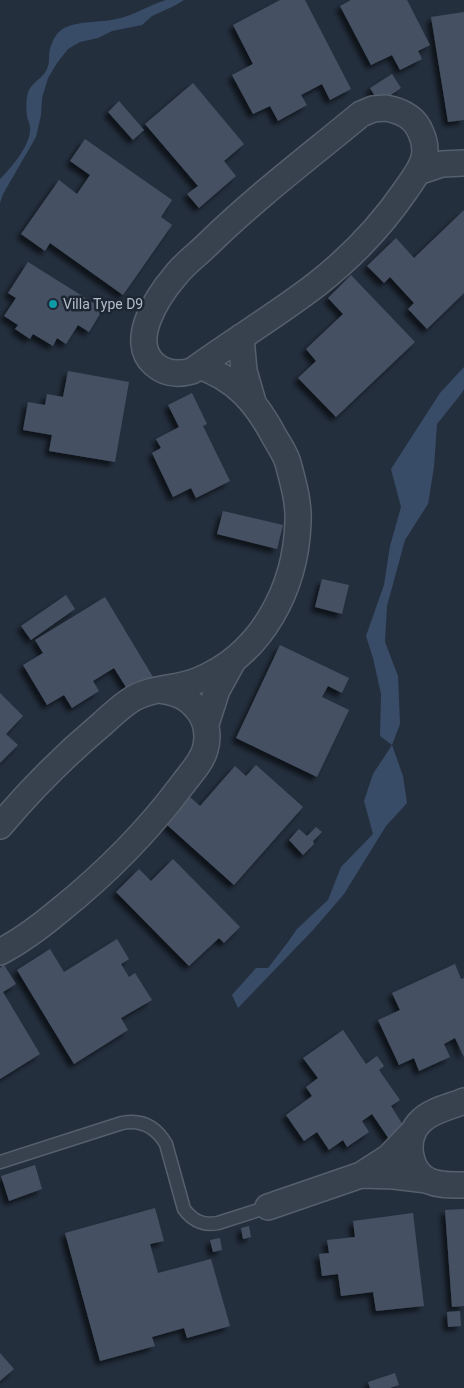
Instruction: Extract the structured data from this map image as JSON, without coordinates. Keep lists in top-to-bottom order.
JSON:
{
  "places": ["Villa Type D9"]
}
